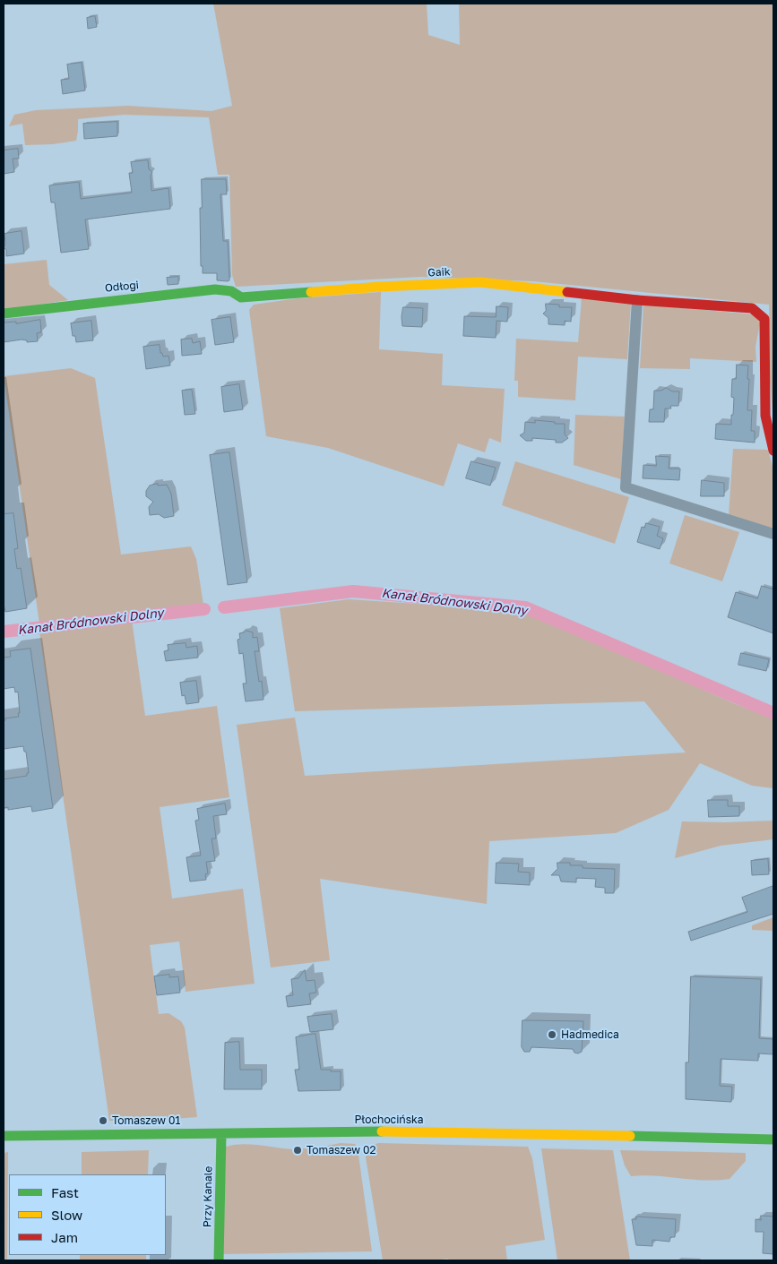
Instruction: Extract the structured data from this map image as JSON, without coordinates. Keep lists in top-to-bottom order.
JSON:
{
  "streets": {
    "street": [
      "Gaik",
      "Odłogi",
      "Płochocińska",
      "Przy Kanale"
    ]
  },
  "crossings": [
    ["Gaik", "Odłogi"],
    ["Płochocińska", "Przy Kanale"]
  ],
  "water": ["Kanał Bródnowski Dolny"],
  "places": ["Hadmedica", "Tomaszew 01", "Tomaszew 02"],
  "legend": ["Fast", "Slow", "Jam"]
}
